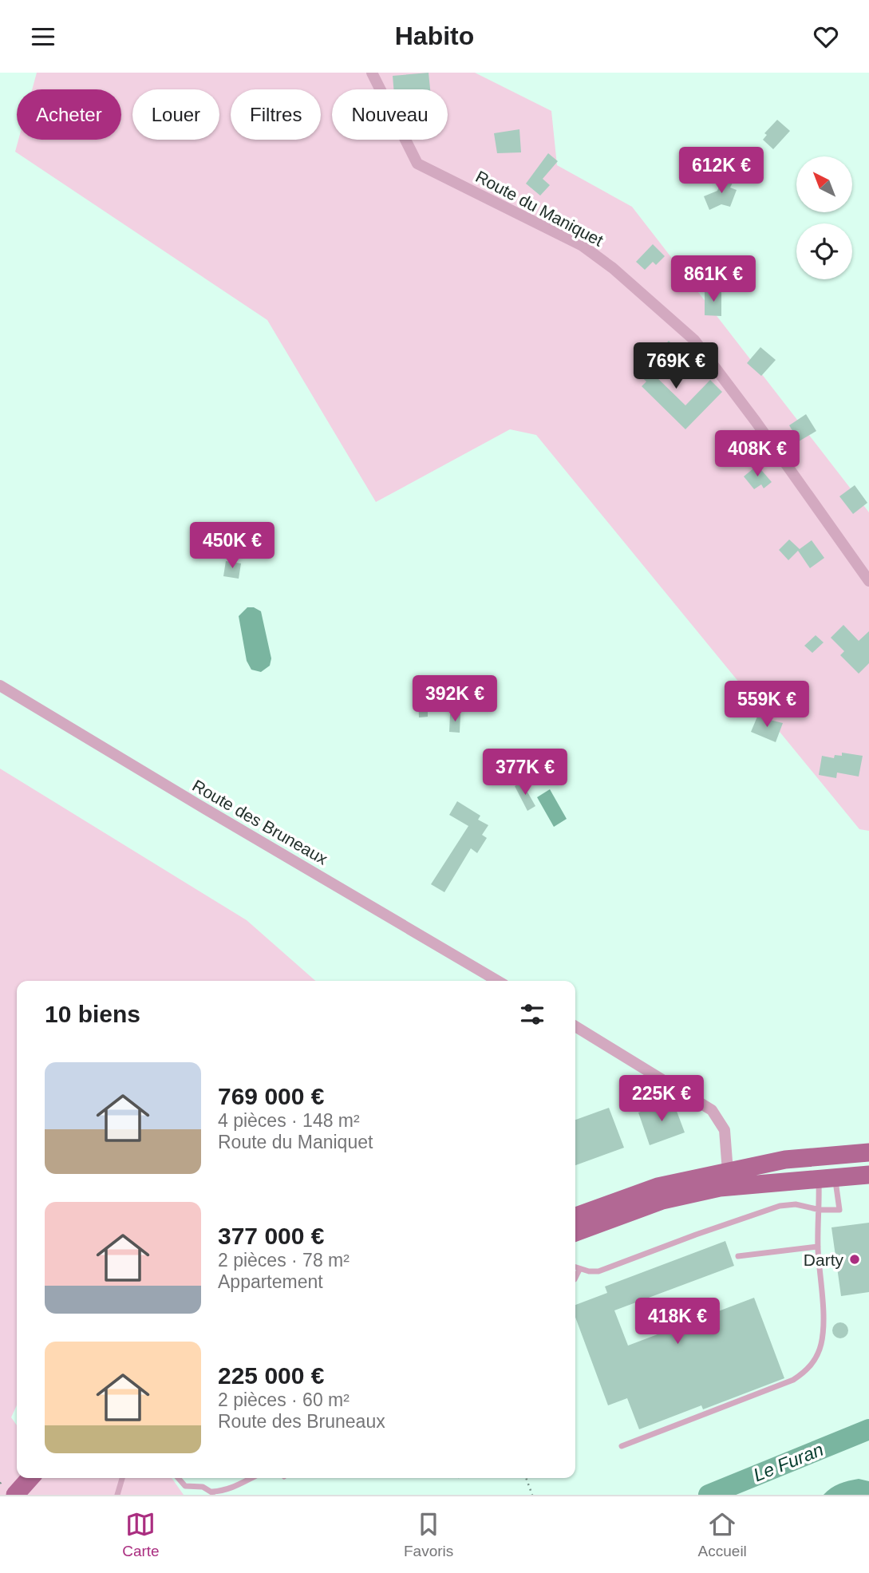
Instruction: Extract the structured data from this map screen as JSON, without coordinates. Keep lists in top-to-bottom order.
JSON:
{
  "streets": {
    "street": ["Route du Maniquet", "Route des Bruneaux"]
  },
  "water": ["Le Furan"],
  "places": ["Darty"],
  "north": "top left",
  "page": {
    "header": "Habito",
    "chip": [
      "Acheter",
      "Louer",
      "Filtres",
      "Nouveau"
    ],
    "price": [
      "612K €",
      "861K €",
      "769K €",
      "408K €",
      "450K €",
      "392K €",
      "559K €",
      "377K €",
      "225K €",
      "418K €"
    ],
    "heading": "10 biens",
    "list": [
      {
        "name": "769 000 €",
        "note": "4 pièces · 148 m² · Route du Maniquet"
      },
      {
        "name": "377 000 €",
        "note": "2 pièces · 78 m² · Appartement"
      },
      {
        "name": "225 000 €",
        "note": "2 pièces · 60 m² · Route des Bruneaux"
      }
    ],
    "tabs": ["Carte", "Favoris", "Accueil"]
  }
}
